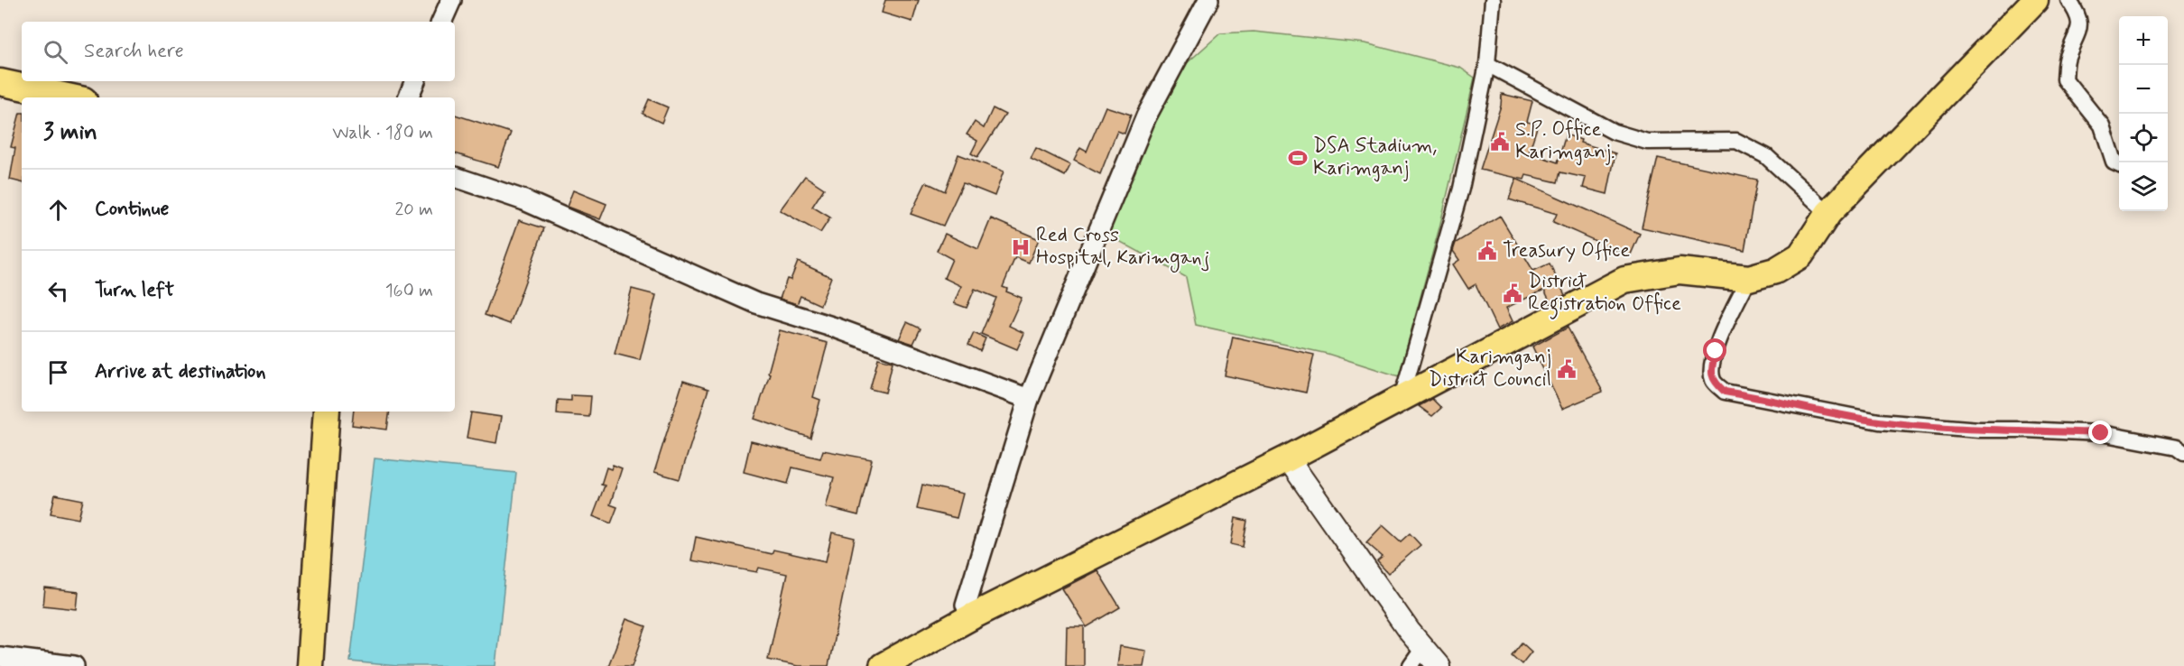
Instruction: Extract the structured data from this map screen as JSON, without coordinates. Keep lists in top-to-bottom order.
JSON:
{
  "places": {
    "public building": [
      "S.P. Office Karimganj.",
      "Treasury Office",
      "District Registration Office",
      "Karimganj District Council"
    ],
    "sports": ["DSA Stadium, Karimganj"],
    "hospital": ["Red Cross Hospital, Karimganj"]
  },
  "page": {
    "map_buttons": ["+", "−"],
    "search": "Search here",
    "heading": ["3 min", "Walk · 180 m"],
    "list": [
      ["Continue", "20 m"],
      ["Turn left", "160 m"],
      "Arrive at destination"
    ]
  }
}
